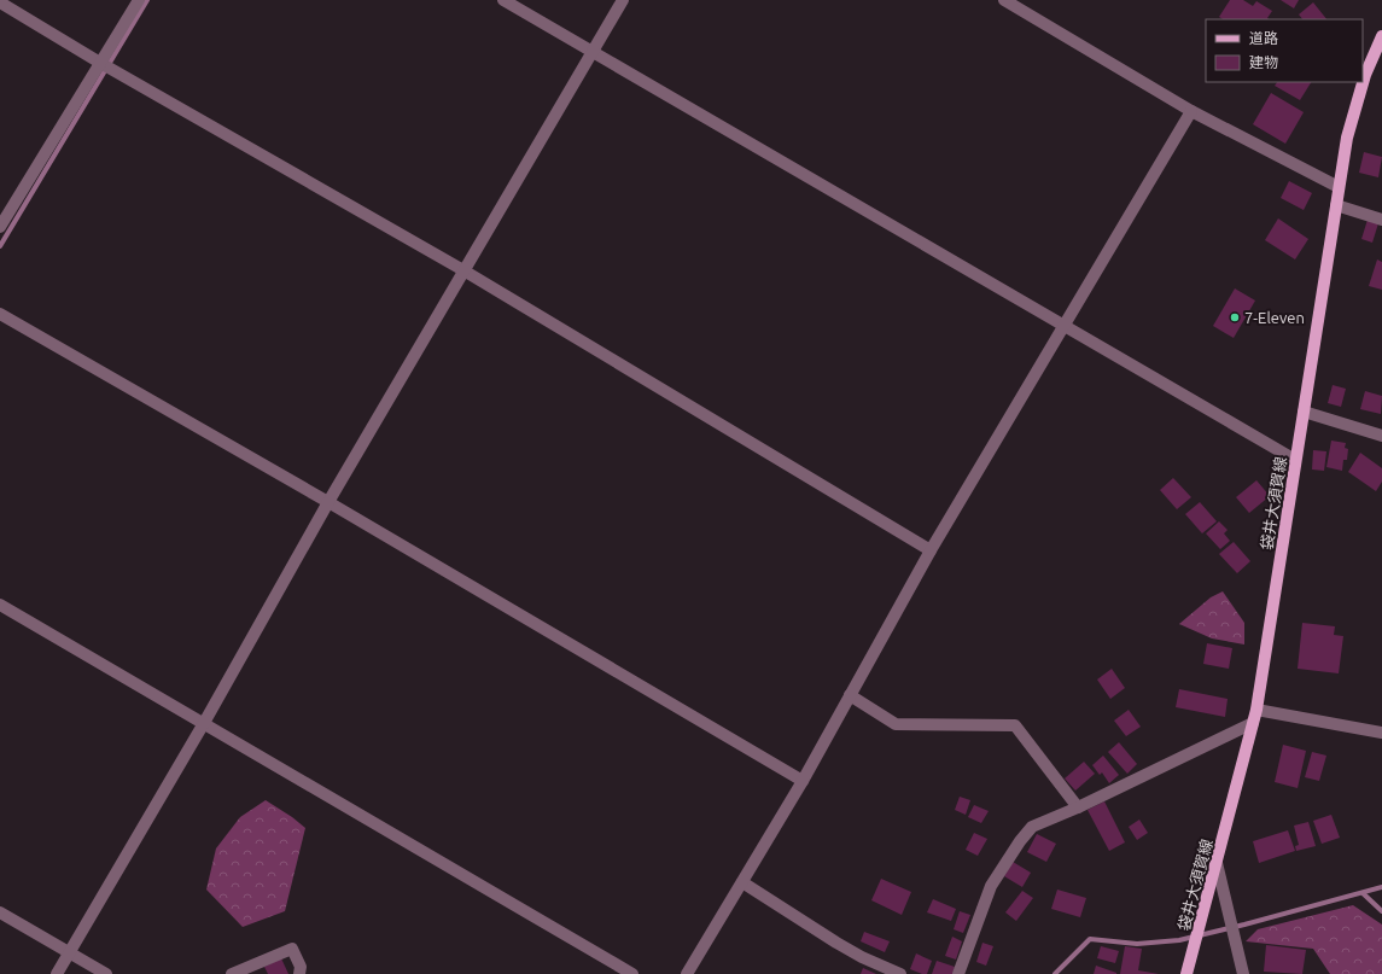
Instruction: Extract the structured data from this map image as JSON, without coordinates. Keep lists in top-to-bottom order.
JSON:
{
  "streets": {
    "main road": ["袋井大須賀線"]
  },
  "places": ["7-Eleven"],
  "legend": ["道路", "建物"]
}
